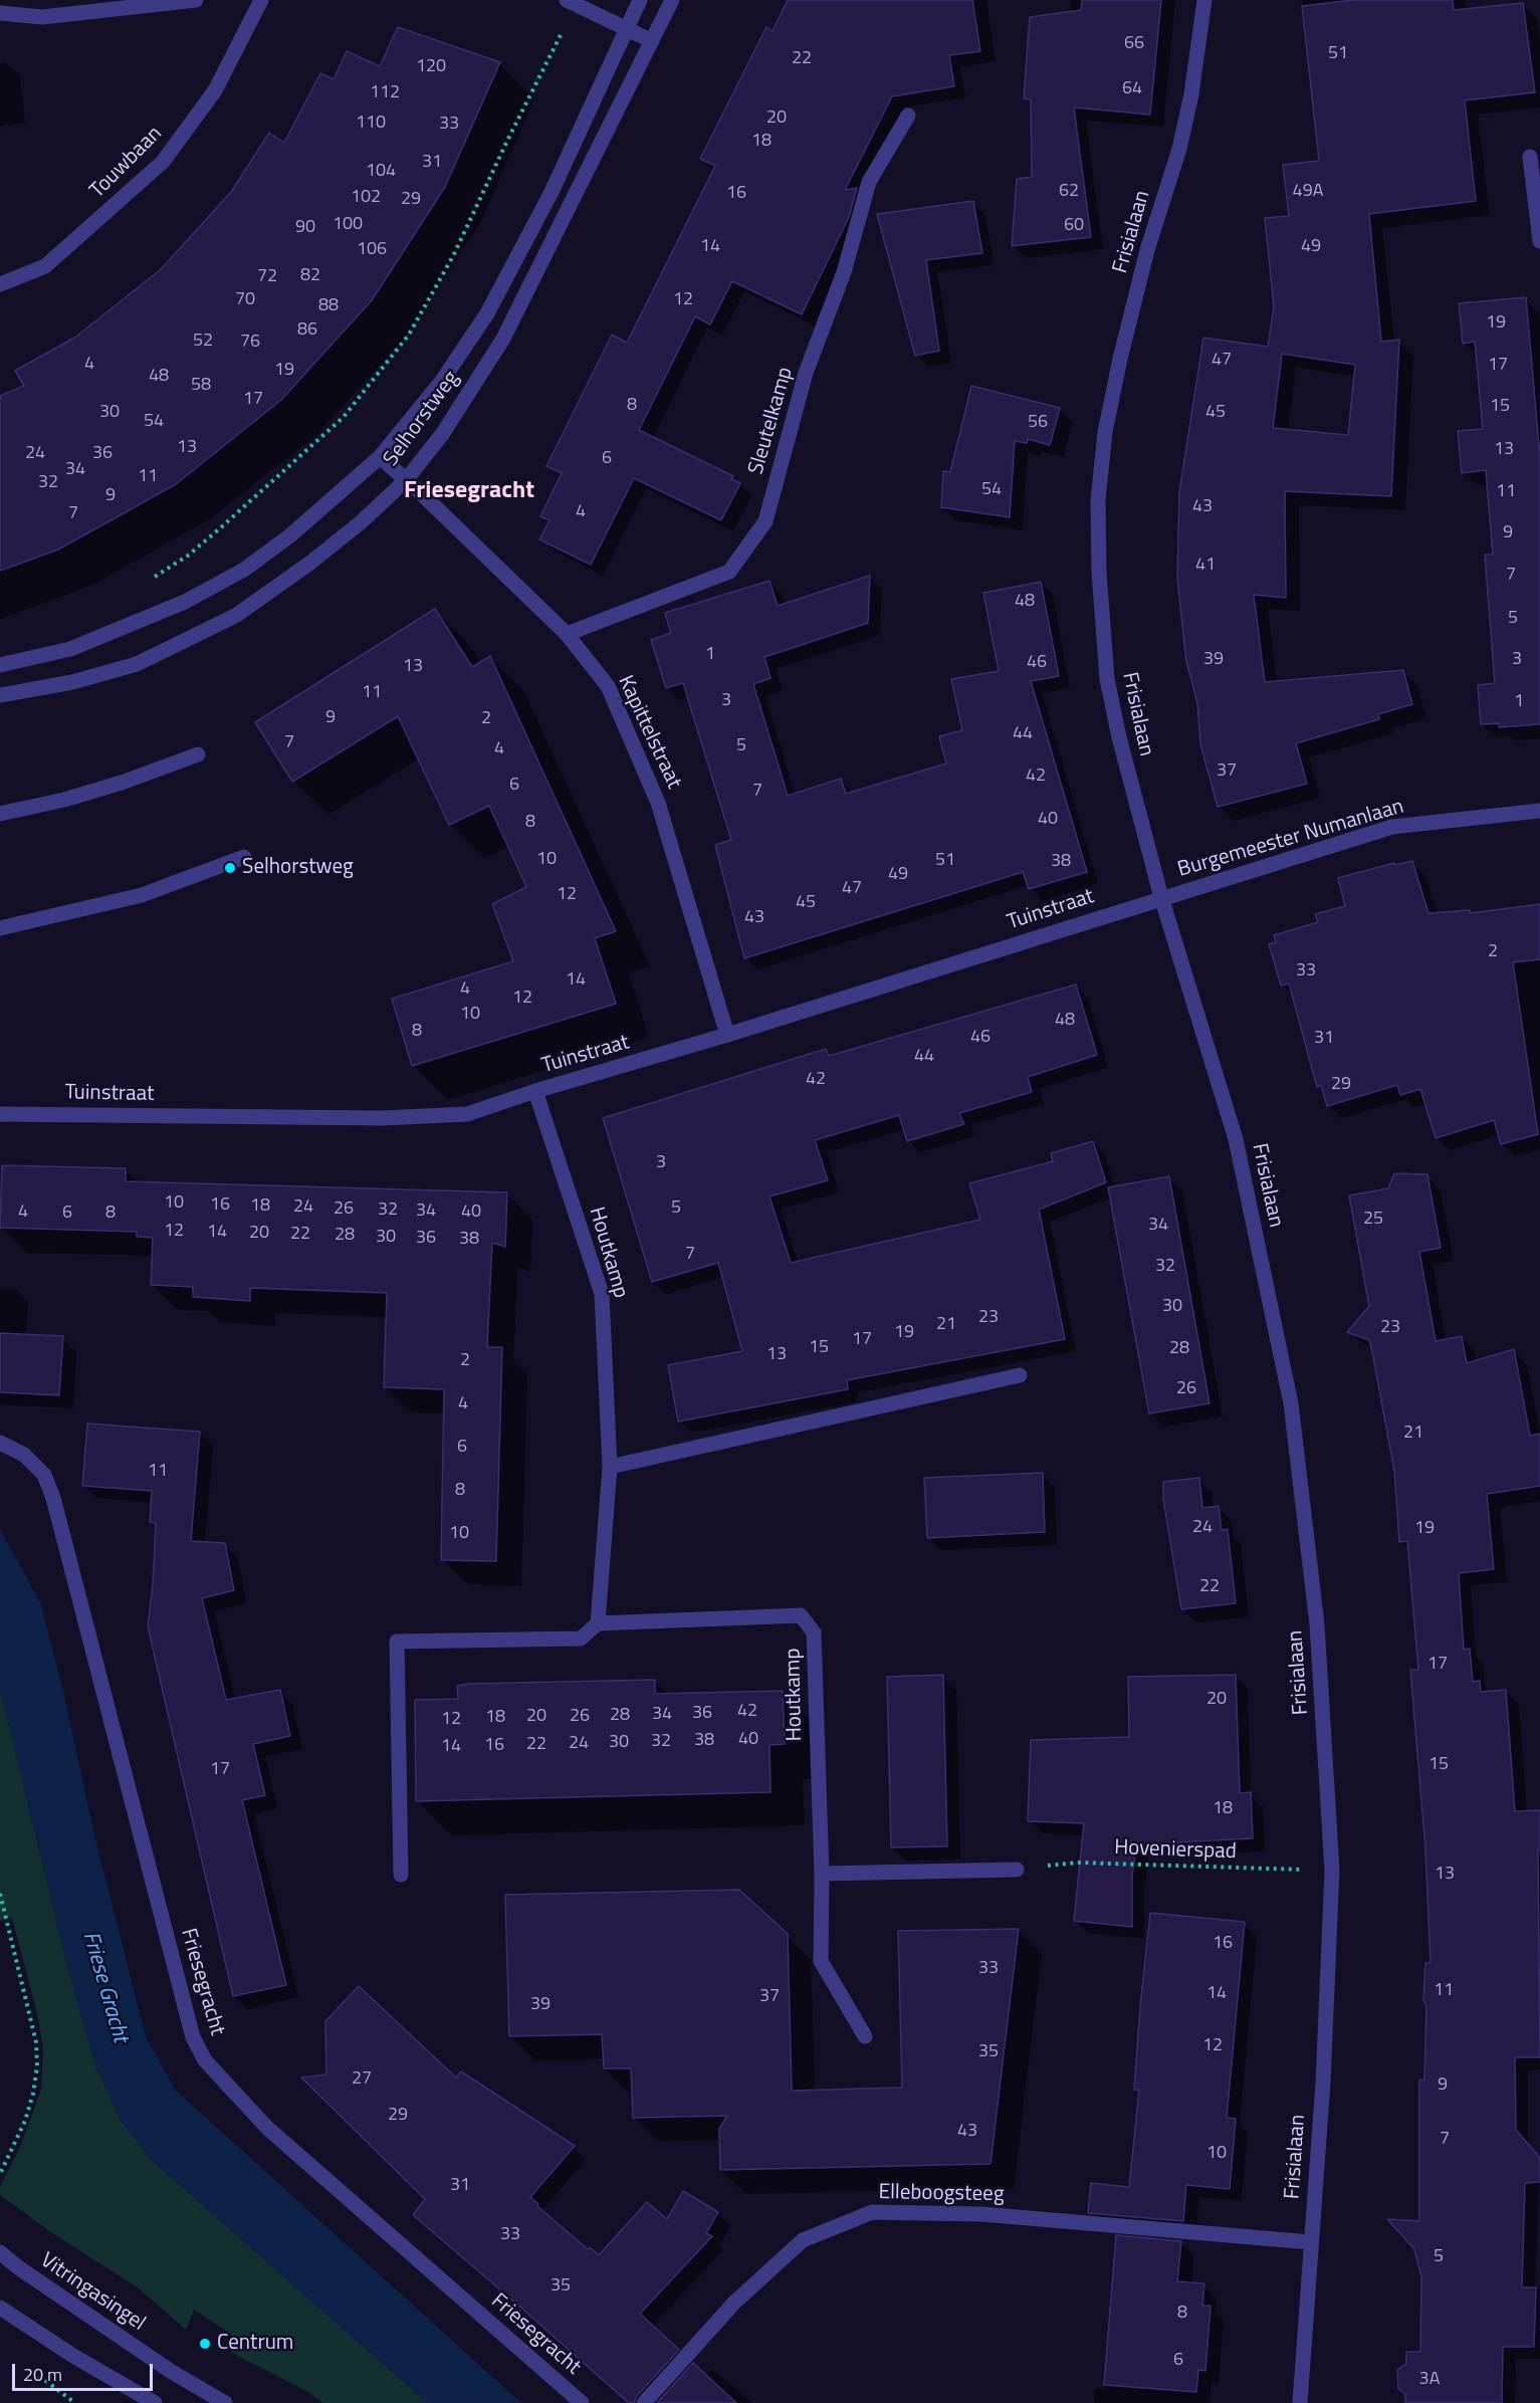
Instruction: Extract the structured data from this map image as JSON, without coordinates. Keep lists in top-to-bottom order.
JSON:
{
  "streets": {
    "street": [
      "Touwbaan",
      "Frisialaan",
      "Selhorstweg",
      "Sleutelkamp",
      "Kapittelstraat",
      "Burgemeester Numanlaan",
      "Tuinstraat",
      "Houtkamp",
      "Friesegracht",
      "Elleboogsteeg",
      "Vitringasingel"
    ],
    "path": ["Hovenierspad"]
  },
  "crossings": [
    ["Frisialaan", "Burgemeester Numanlaan"],
    ["Frisialaan", "Tuinstraat"],
    ["Frisialaan", "Hovenierspad"],
    ["Frisialaan", "Elleboogsteeg"],
    ["Selhorstweg", "Kapittelstraat"],
    ["Sleutelkamp", "Kapittelstraat"],
    ["Kapittelstraat", "Tuinstraat"],
    ["Burgemeester Numanlaan", "Tuinstraat"],
    ["Tuinstraat", "Houtkamp"]
  ],
  "districts": ["Friesegracht"],
  "water": ["Friese Gracht"],
  "places": ["Selhorstweg", "Centrum"],
  "house_numbers": [
    "66",
    "51",
    "22",
    "120",
    "64",
    "112",
    "20",
    "110",
    "33",
    "18",
    "31",
    "104",
    "62",
    "49A",
    "16",
    "102",
    "29",
    "100",
    "60",
    "90",
    "14",
    "49",
    "106",
    "82",
    "72",
    "70",
    "12",
    "88",
    "19",
    "86",
    "52",
    "76",
    "47",
    "4",
    "17",
    "19",
    "48",
    "58",
    "17",
    "8",
    "15",
    "30",
    "45",
    "54",
    "56",
    "13",
    "13",
    "24",
    "36",
    "6",
    "34",
    "11",
    "32",
    "54",
    "11",
    "9",
    "43",
    "4",
    "7",
    "9",
    "41",
    "7",
    "48",
    "5",
    "1",
    "39",
    "3",
    "46",
    "13",
    "11",
    "3",
    "1",
    "9",
    "2",
    "44",
    "7",
    "5",
    "4",
    "37",
    "42",
    "6",
    "7",
    "40",
    "8",
    "10",
    "51",
    "38",
    "49",
    "47",
    "12",
    "45",
    "43",
    "2",
    "33",
    "14",
    "4",
    "12",
    "10",
    "48",
    "8",
    "46",
    "31",
    "44",
    "42",
    "29",
    "3",
    "10",
    "16",
    "18",
    "24",
    "5",
    "26",
    "32",
    "34",
    "4",
    "40",
    "6",
    "8",
    "25",
    "34",
    "12",
    "14",
    "20",
    "22",
    "28",
    "30",
    "36",
    "38",
    "7",
    "32",
    "30",
    "23",
    "21",
    "23",
    "19",
    "17",
    "15",
    "28",
    "13",
    "2",
    "26",
    "4",
    "21",
    "6",
    "11",
    "8",
    "24",
    "19",
    "10",
    "22",
    "17",
    "20",
    "42",
    "36",
    "34",
    "28",
    "20",
    "26",
    "18",
    "12",
    "40",
    "38",
    "32",
    "30",
    "24",
    "22",
    "16",
    "14",
    "15",
    "17",
    "18",
    "13",
    "16",
    "33",
    "11",
    "14",
    "37",
    "39",
    "12",
    "35",
    "27",
    "9",
    "29",
    "43",
    "7",
    "10",
    "31",
    "33",
    "5",
    "35",
    "8",
    "6",
    "3A"
  ],
  "scale_bar": "20 m"
}
